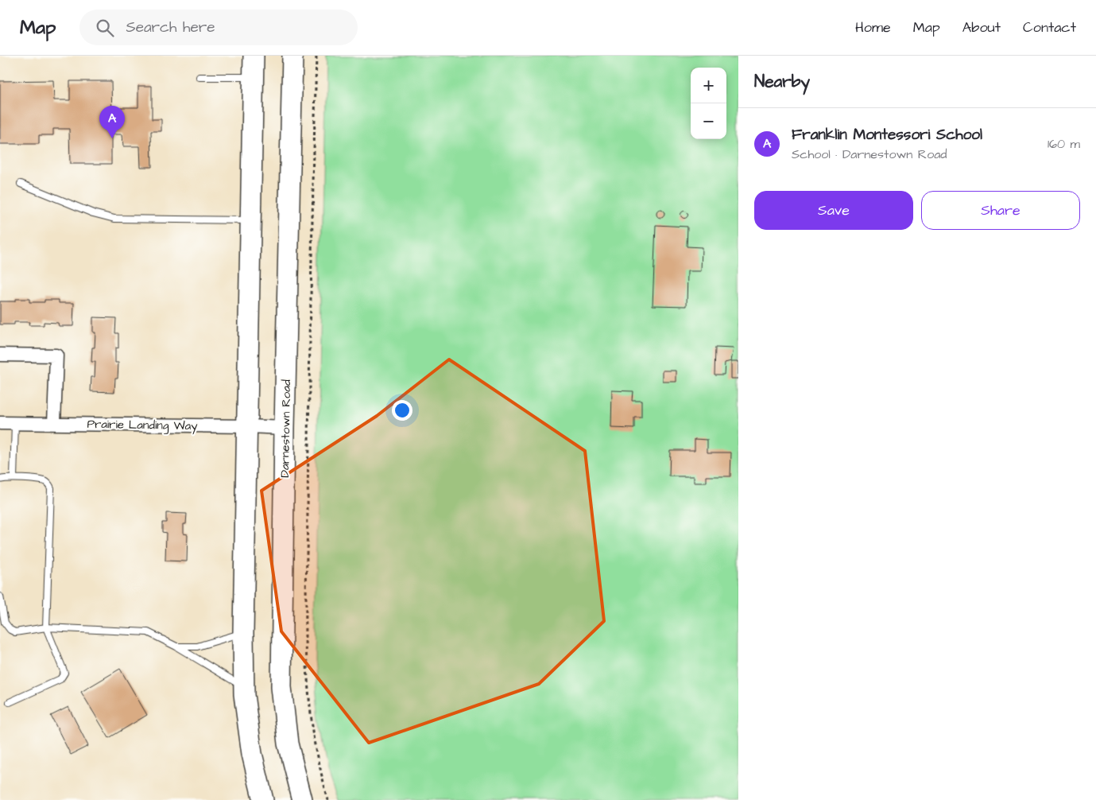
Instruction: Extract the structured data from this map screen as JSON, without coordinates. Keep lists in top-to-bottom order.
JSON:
{
  "streets": {
    "main road": ["Darnestown Road"],
    "street": ["Prairie Landing Way"]
  },
  "crossings": [
    ["Prairie Landing Way", "Darnestown Road"]
  ],
  "page": {
    "header": "Map",
    "search": "Search here",
    "nav": [
      "Home",
      "Map",
      "About",
      "Contact"
    ],
    "heading": "Nearby",
    "map_buttons": ["+", "−"],
    "pins": "A",
    "list": [
      {
        "mark": "A",
        "name": "Franklin Montessori School",
        "note": "School · Darnestown Road",
        "value": "160 m"
      }
    ],
    "buttons": ["Save", "Share"]
  }
}
